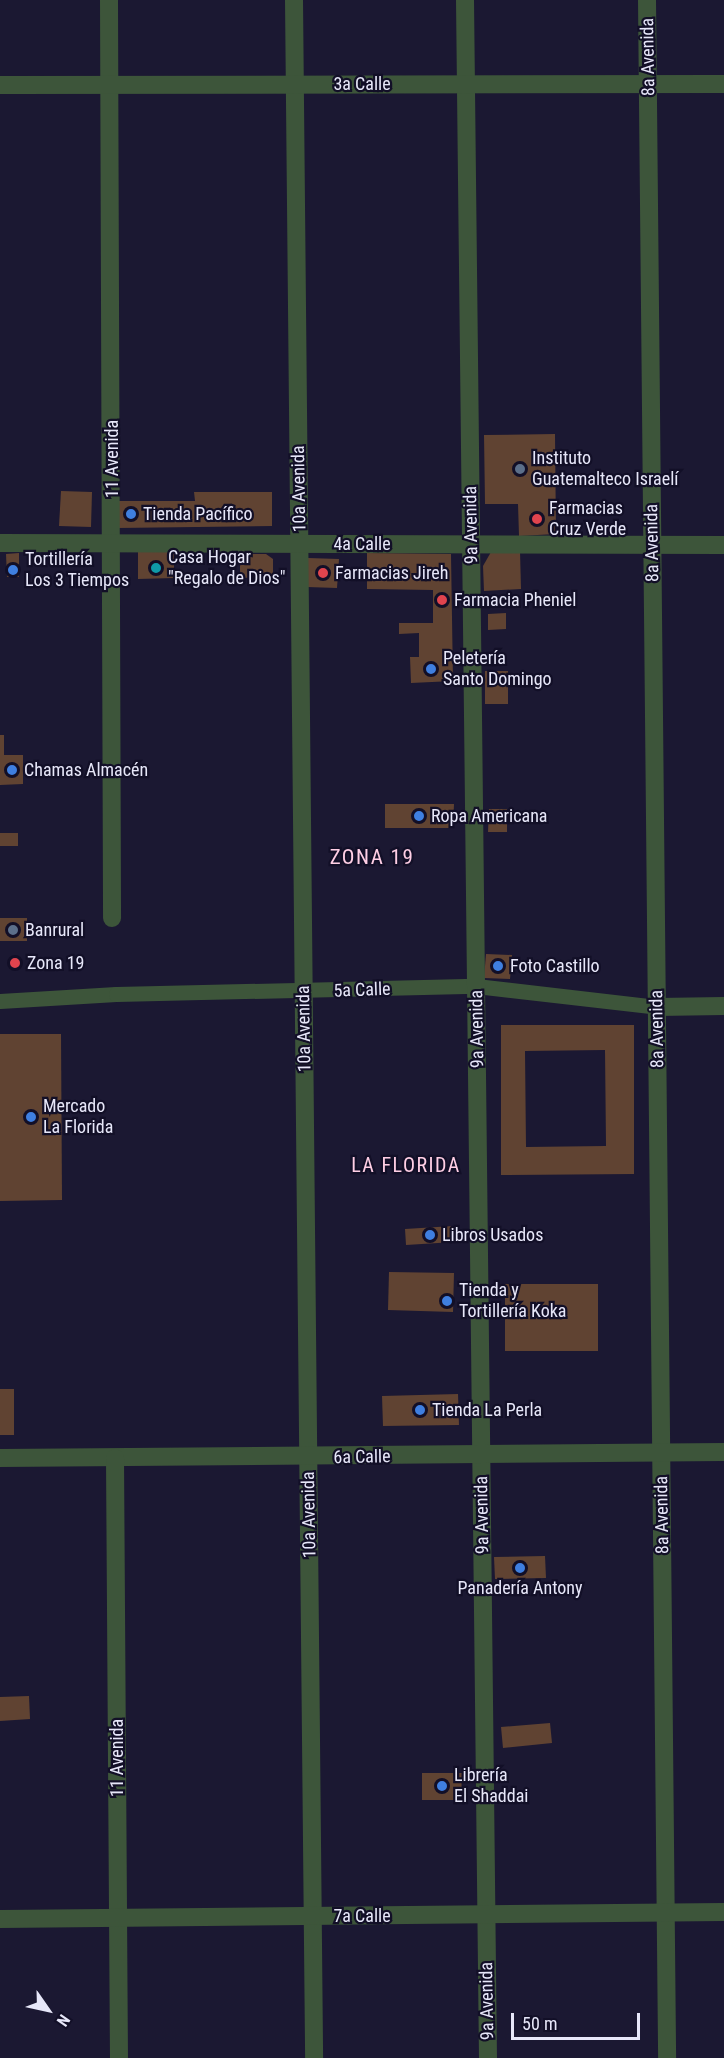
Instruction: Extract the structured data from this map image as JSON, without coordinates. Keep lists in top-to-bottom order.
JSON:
{
  "streets": {
    "street": [
      "8a Avenida",
      "3a Calle",
      "11 Avenida",
      "10a Avenida",
      "9a Avenida",
      "4a Calle",
      "5a Calle",
      "6a Calle",
      "7a Calle"
    ]
  },
  "crossings": [
    ["8a Avenida", "3a Calle"],
    ["8a Avenida", "4a Calle"],
    ["8a Avenida", "5a Calle"],
    ["8a Avenida", "6a Calle"],
    ["8a Avenida", "7a Calle"],
    ["3a Calle", "11 Avenida"],
    ["3a Calle", "10a Avenida"],
    ["3a Calle", "9a Avenida"],
    ["11 Avenida", "4a Calle"],
    ["11 Avenida", "6a Calle"],
    ["11 Avenida", "7a Calle"],
    ["10a Avenida", "4a Calle"],
    ["10a Avenida", "5a Calle"],
    ["10a Avenida", "6a Calle"],
    ["10a Avenida", "7a Calle"],
    ["9a Avenida", "4a Calle"],
    ["9a Avenida", "5a Calle"],
    ["9a Avenida", "6a Calle"],
    ["9a Avenida", "7a Calle"]
  ],
  "districts": ["ZONA 19", "LA FLORIDA"],
  "places": [
    "Instituto Guatemalteco Israelí",
    "Tienda Pacífico",
    "Farmacias Cruz Verde",
    "Casa Hogar \"Regalo de Dios\"",
    "Tortillería Los 3 Tiempos",
    "Farmacias Jireh",
    "Farmacia Pheniel",
    "Peletería Santo Domingo",
    "Chamas Almacén",
    "Ropa Americana",
    "Banrural",
    "Zona 19",
    "Foto Castillo",
    "Mercado La Florida",
    "Libros Usados",
    "Tienda y Tortillería Koka",
    "Tienda La Perla",
    "Panadería Antony",
    "Librería El Shaddai"
  ],
  "scale_bar": "50 m",
  "north": "bottom right"
}
